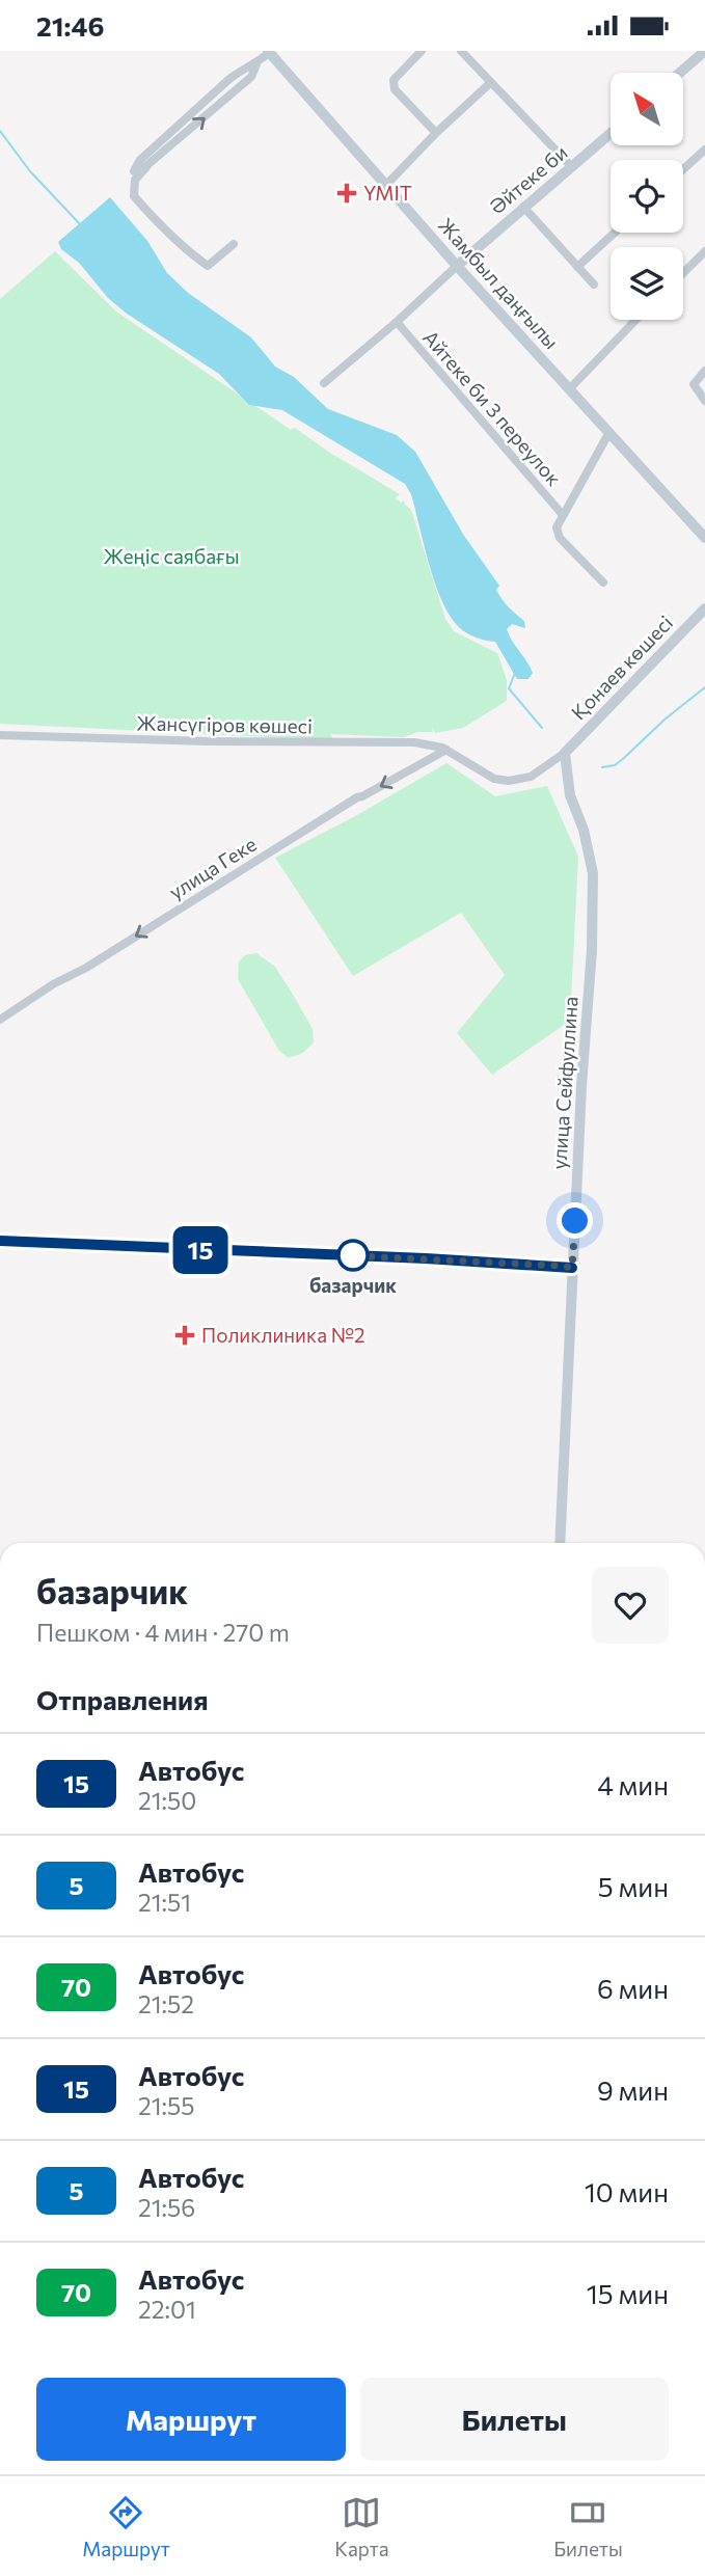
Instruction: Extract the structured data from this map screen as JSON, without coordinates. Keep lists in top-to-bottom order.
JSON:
{
  "streets": {
    "street": [
      "Әйтеке би",
      "Жамбыл даңғылы",
      "Айтеке би 3 переулок",
      "Қонаев көшесі",
      "Жансүгіров көшесі",
      "улица Геке",
      "улица Сейфуллина"
    ]
  },
  "crossings": [
    ["Әйтеке би", "Жамбыл даңғылы"],
    ["Қонаев көшесі", "Жансүгіров көшесі"],
    ["Қонаев көшесі", "улица Сейфуллина"],
    ["Жансүгіров көшесі", "улица Геке"],
    ["Жансүгіров көшесі", "улица Сейфуллина"]
  ],
  "one_way": ["улица Геке"],
  "parks": ["Жеңіс саябағы"],
  "places": {
    "health": ["YMIT", "Поликлиника №2"],
    "other": ["базарчик"]
  },
  "lines": ["bus line 15"],
  "north": "top left",
  "page": {
    "status": "21:46",
    "on_map": "15",
    "heading": [
      ["базарчик", "Пешком · 4 мин · 270 m"],
      "Отправления"
    ],
    "list": [
      {
        "mark": "15",
        "name": "Автобус",
        "note": "21:50",
        "value": "4 мин"
      },
      {
        "mark": "5",
        "name": "Автобус",
        "note": "21:51",
        "value": "5 мин"
      },
      {
        "mark": "70",
        "name": "Автобус",
        "note": "21:52",
        "value": "6 мин"
      },
      {
        "mark": "15",
        "name": "Автобус",
        "note": "21:55",
        "value": "9 мин"
      },
      {
        "mark": "5",
        "name": "Автобус",
        "note": "21:56",
        "value": "10 мин"
      },
      {
        "mark": "70",
        "name": "Автобус",
        "note": "22:01",
        "value": "15 мин"
      }
    ],
    "buttons": ["Маршрут", "Билеты"],
    "tabs": ["Маршрут", "Карта", "Билеты"]
  }
}
